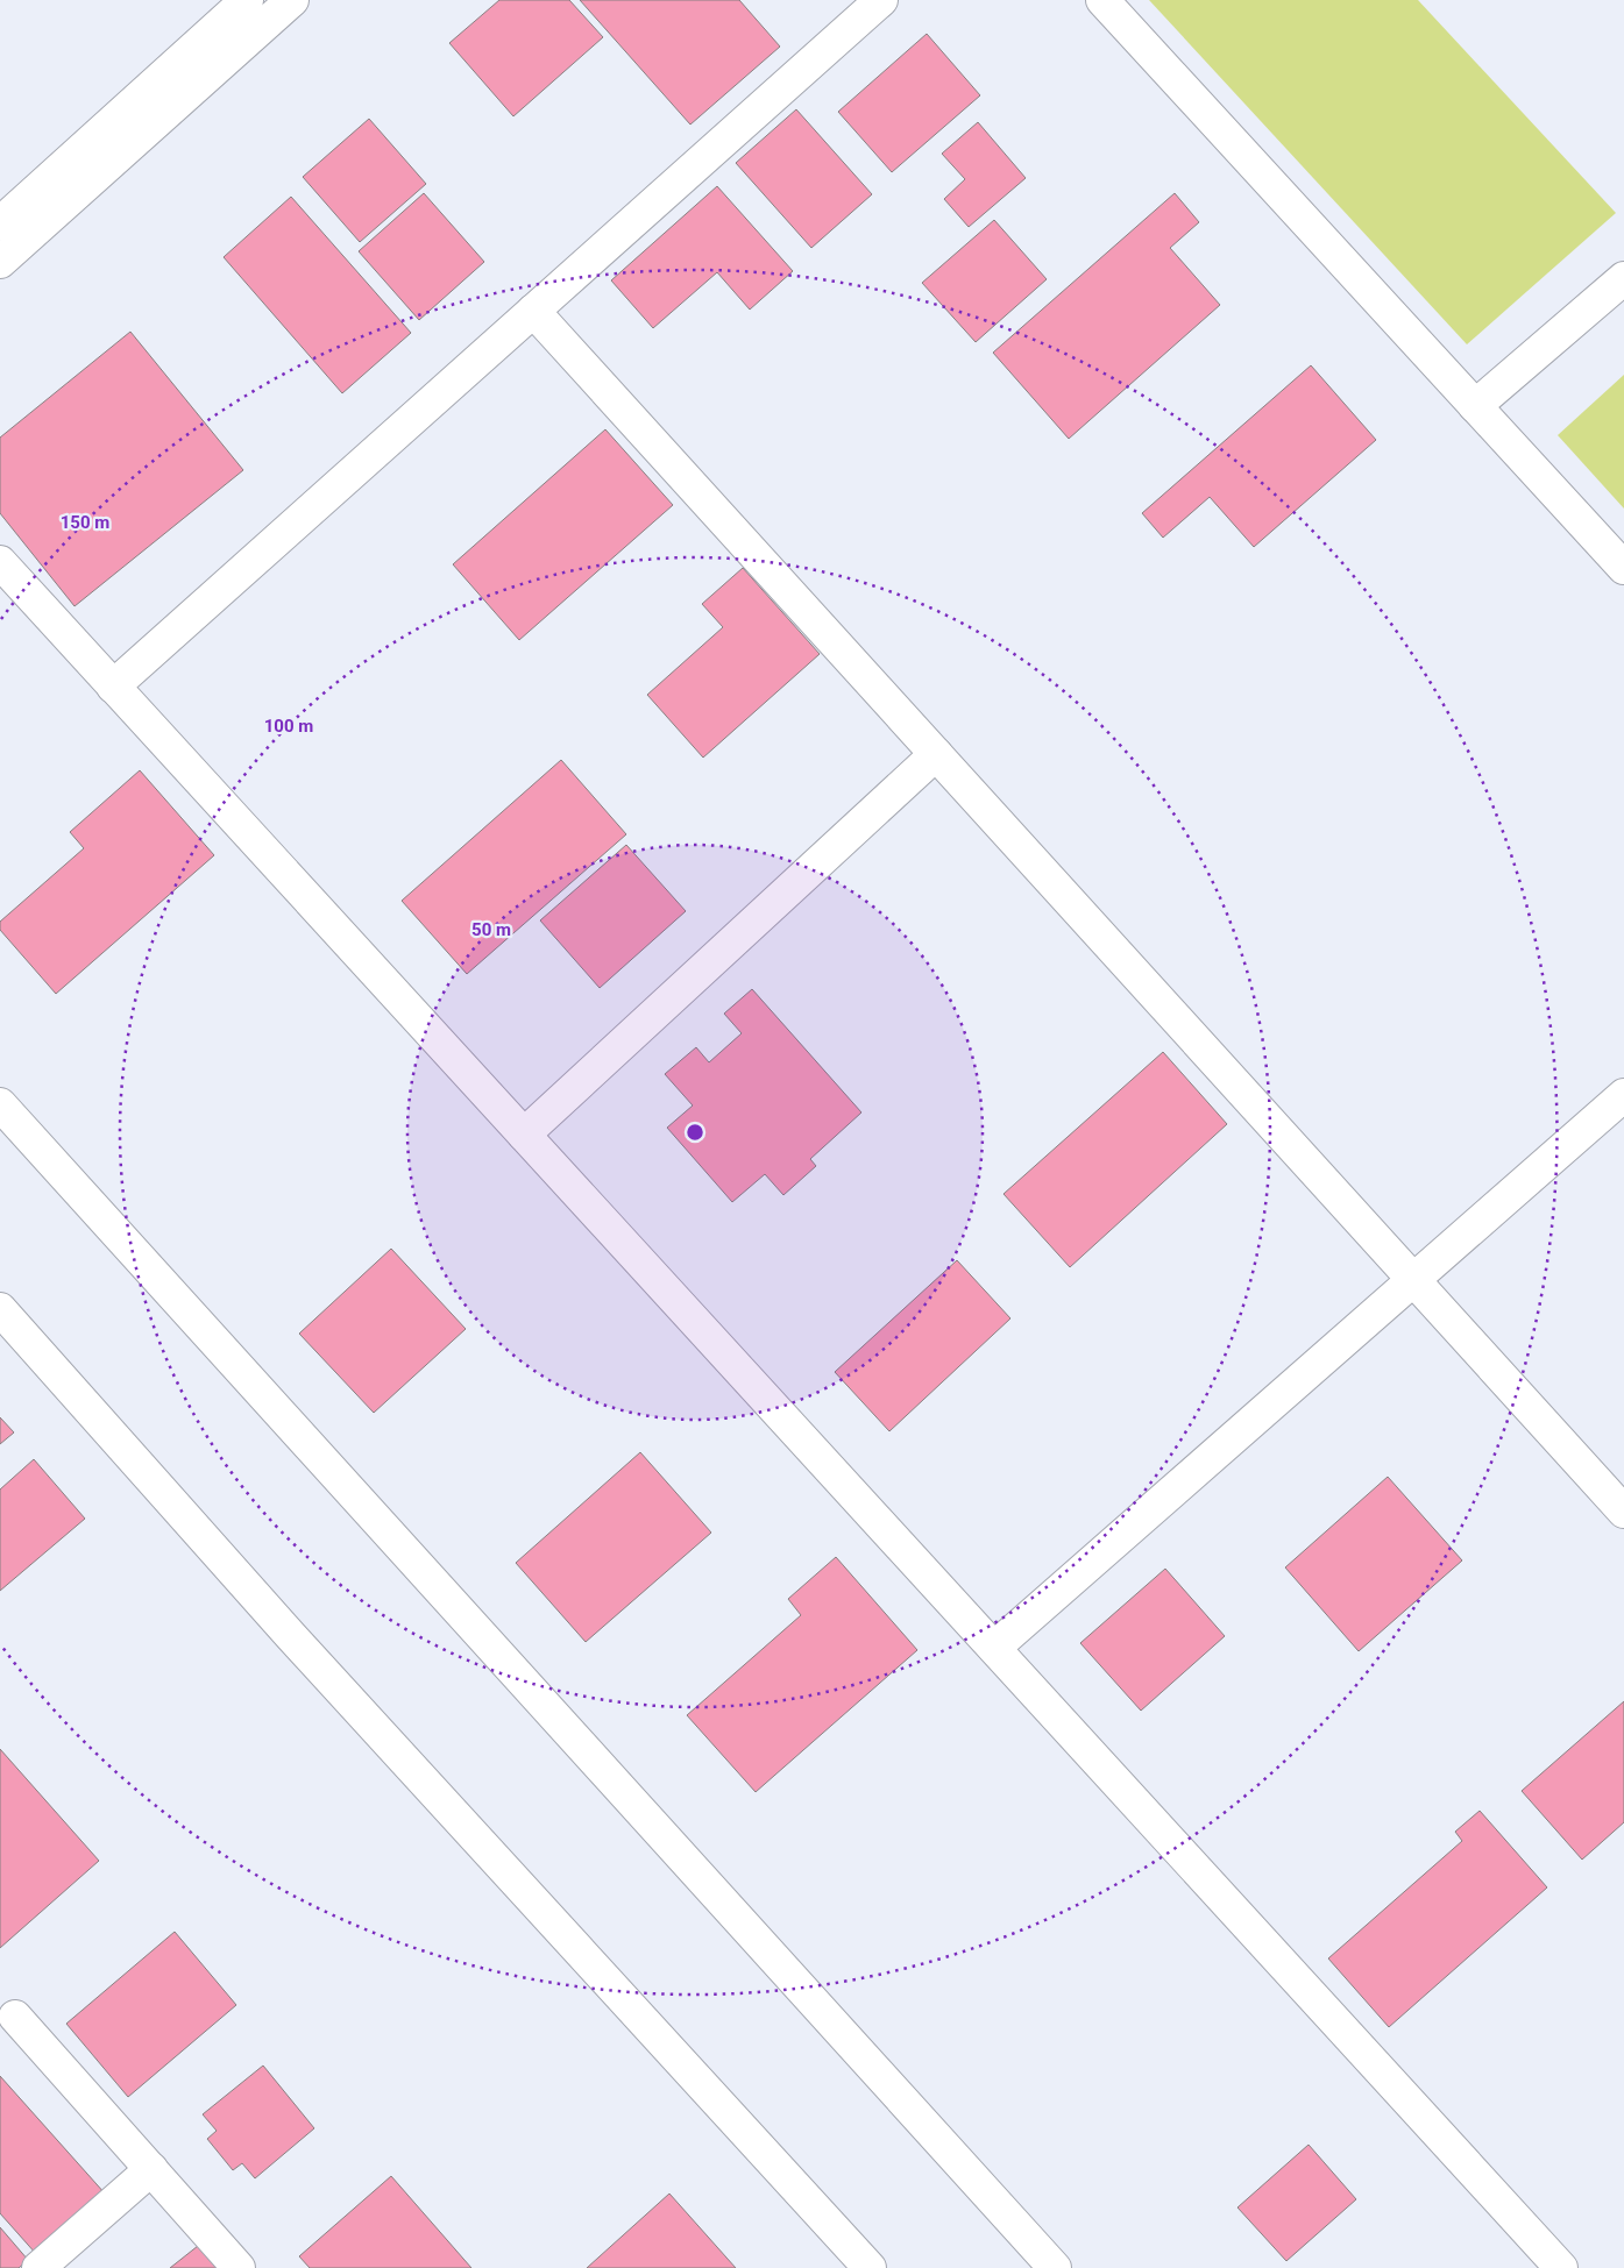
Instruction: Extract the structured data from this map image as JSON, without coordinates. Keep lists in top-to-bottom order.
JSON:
{
  "rings": ["150 m", "100 m", "50 m"]
}
